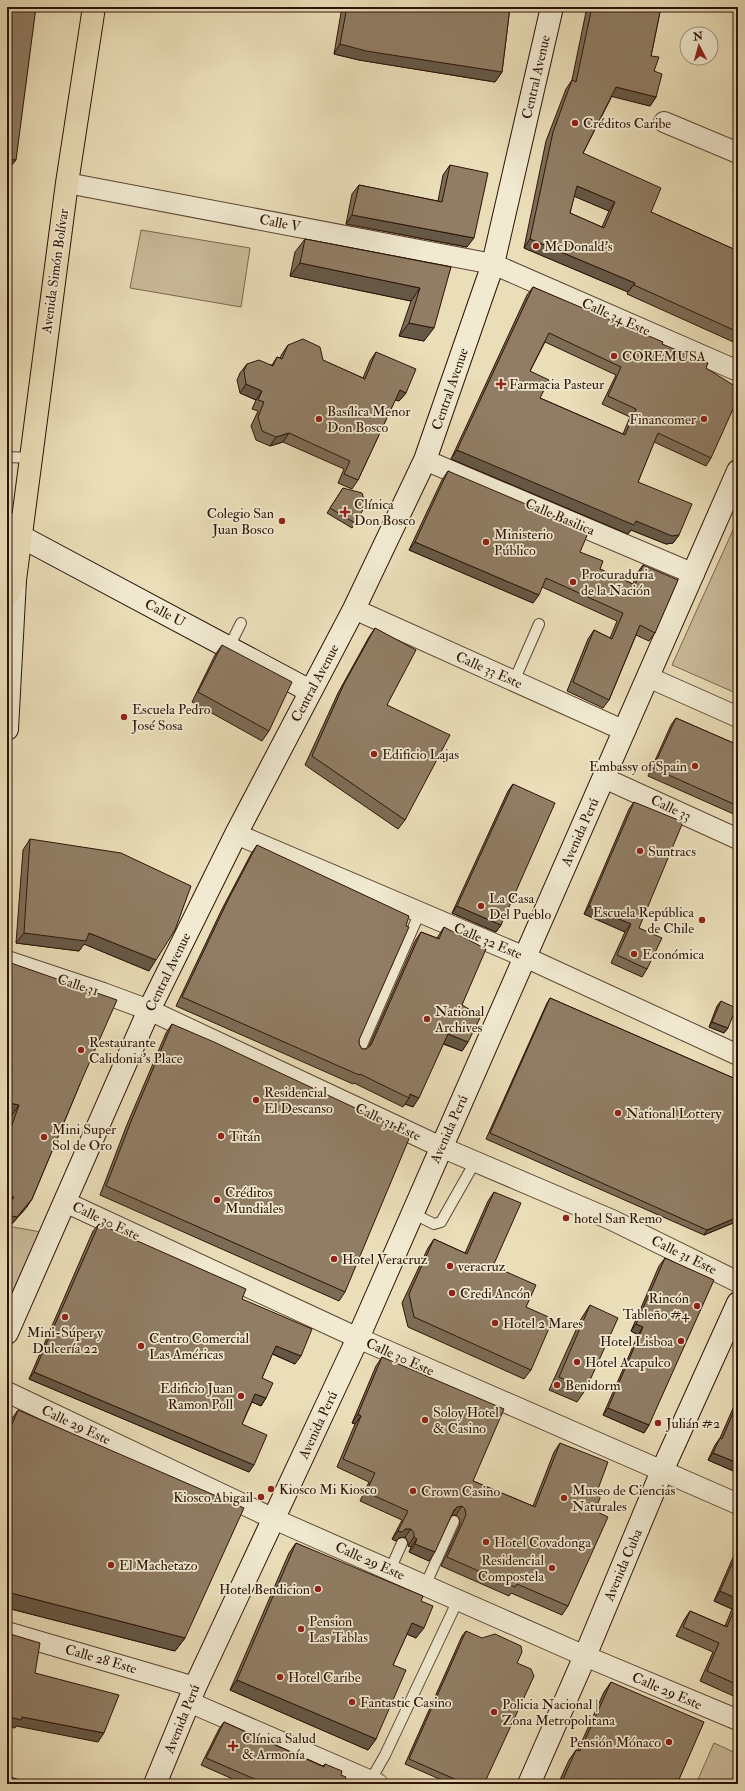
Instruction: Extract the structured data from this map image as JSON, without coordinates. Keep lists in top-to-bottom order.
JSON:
{
  "streets": {
    "main road": [
      "Central Avenue",
      "Avenida Simón Bolívar",
      "Calle U",
      "Avenida Perú",
      "Avenida Cuba"
    ],
    "street": [
      "Calle V",
      "Calle 34 Este",
      "Calle Basilica",
      "Calle 33 Este",
      "Calle 33",
      "Calle 32 Este",
      "Calle 31",
      "Calle 31 Este",
      "Calle 30 Este",
      "Calle 29 Este",
      "Calle 28 Este"
    ]
  },
  "crossings": [
    ["Central Avenue", "Calle V"],
    ["Central Avenue", "Calle 34 Este"],
    ["Central Avenue", "Calle Basilica"],
    ["Central Avenue", "Calle U"],
    ["Central Avenue", "Calle 33 Este"],
    ["Central Avenue", "Calle 32 Este"],
    ["Central Avenue", "Calle 31"],
    ["Central Avenue", "Calle 31 Este"],
    ["Central Avenue", "Calle 30 Este"],
    ["Calle V", "Avenida Simón Bolívar"],
    ["Calle V", "Calle 34 Este"],
    ["Avenida Simón Bolívar", "Calle U"],
    ["Calle Basilica", "Avenida Perú"],
    ["Calle 33 Este", "Avenida Perú"],
    ["Calle 33", "Avenida Perú"],
    ["Avenida Perú", "Calle 32 Este"],
    ["Avenida Perú", "Calle 31 Este"],
    ["Avenida Perú", "Calle 30 Este"],
    ["Avenida Perú", "Calle 29 Este"],
    ["Avenida Perú", "Calle 28 Este"],
    ["Calle 31", "Calle 31 Este"],
    ["Calle 30 Este", "Avenida Cuba"],
    ["Calle 29 Este", "Avenida Cuba"]
  ],
  "places": {
    "other": [
      "Créditos Caribe",
      "McDonald's",
      "COREMUSA",
      "Basílica Menor Don Bosco",
      "Financomer",
      "Colegio San Juan Bosco",
      "Ministerio Público",
      "Procuraduria de la Nación",
      "Escuela Pedro José Sosa",
      "Edificio Lajas",
      "Embassy of Spain",
      "Suntracs",
      "La Casa Del Pueblo",
      "Escuela República de Chile",
      "Económica",
      "National Archives",
      "Restaurante Calidonia's Place",
      "Residencial El Descanso",
      "National Lottery",
      "Titán",
      "Mini Super Sol de Oro",
      "Créditos Mundiales",
      "hotel San Remo",
      "Hotel Veracruz",
      "veracruz",
      "Credi Ancón",
      "Rincón Tableño #4",
      "Mini-Súper y Dulcería 22",
      "Hotel 2 Mares",
      "Hotel Lisboa",
      "Centro Comercial Las Américas",
      "Hotel Acapulco",
      "Benidorm",
      "Edificio Juan Ramon Poll",
      "Soloy Hotel & Casino",
      "Julián #2",
      "Kiosco Mi Kiosco",
      "Crown Casino",
      "Kiosco Abigail",
      "Museo de Ciencias Naturales",
      "Hotel Covadonga",
      "El Machetazo",
      "Residencial Compostela",
      "Hotel Bendicion",
      "Pension Las Tablas",
      "Hotel Caribe",
      "Fantastic Casino",
      "Policia Nacional | Zona Metropolitana",
      "Pensión Mónaco"
    ],
    "health": ["Farmacia Pasteur", "Clínica Don Bosco", "Clínica Salud & Armonía"]
  },
  "north": "top"
}
